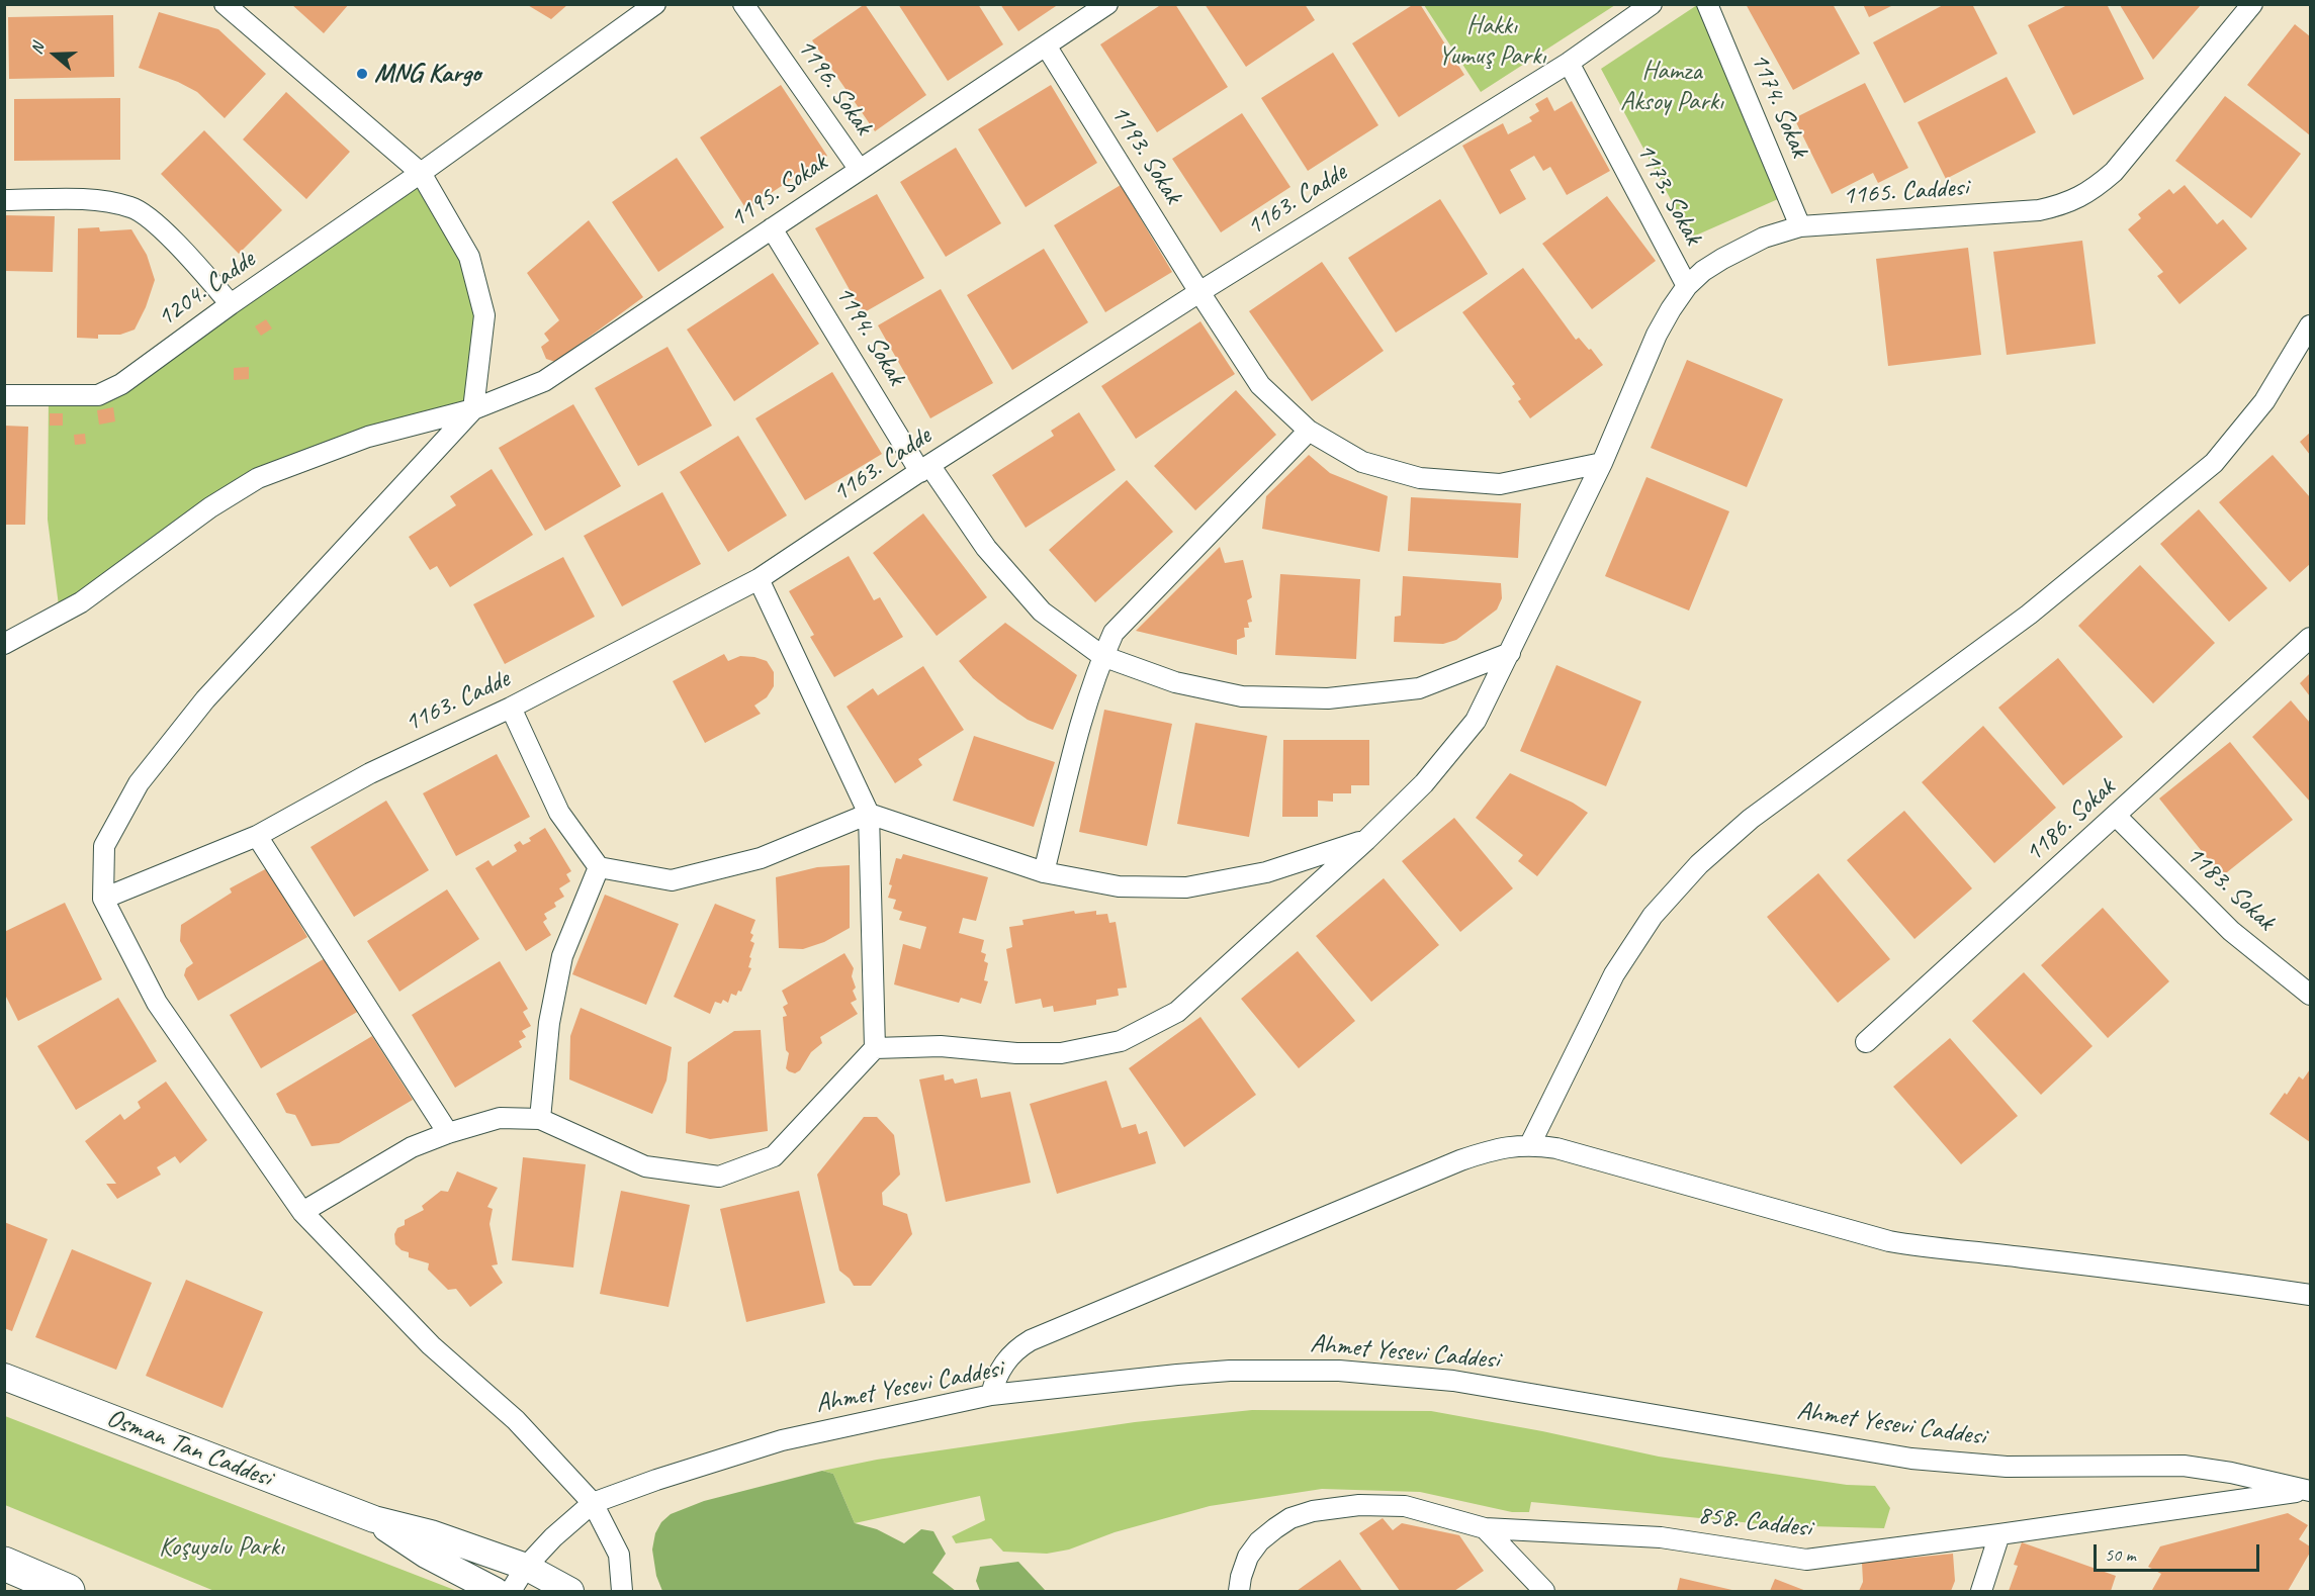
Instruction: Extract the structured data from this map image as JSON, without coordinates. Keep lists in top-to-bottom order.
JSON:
{
  "streets": {
    "street": [
      "1196. Sokak",
      "1174. Sokak",
      "1193. Sokak",
      "1195. Sokak",
      "1165. Caddesi",
      "1173. Sokak",
      "1163. Cadde",
      "1204. Cadde",
      "1194. Sokak",
      "1186. Sokak",
      "1183. Sokak",
      "Ahmet Yesevi Caddesi",
      "Osman Tan Caddesi",
      "858. Caddesi"
    ]
  },
  "crossings": [
    ["1196. Sokak", "1195. Sokak"],
    ["1174. Sokak", "1165. Caddesi"],
    ["1193. Sokak", "1195. Sokak"],
    ["1193. Sokak", "1165. Caddesi"],
    ["1193. Sokak", "1163. Cadde"],
    ["1195. Sokak", "1194. Sokak"],
    ["1165. Caddesi", "1173. Sokak"],
    ["1165. Caddesi", "1194. Sokak"],
    ["1173. Sokak", "1163. Cadde"],
    ["1163. Cadde", "1194. Sokak"],
    ["1186. Sokak", "1183. Sokak"],
    ["Ahmet Yesevi Caddesi", "Osman Tan Caddesi"],
    ["Ahmet Yesevi Caddesi", "858. Caddesi"]
  ],
  "parks": ["Hakkı Yumuş Parkı", "Hamza Aksoy Parkı", "Koşuyolu Parkı"],
  "places": ["MNG Kargo"],
  "scale_bar": "50 m",
  "north": "left"
}
